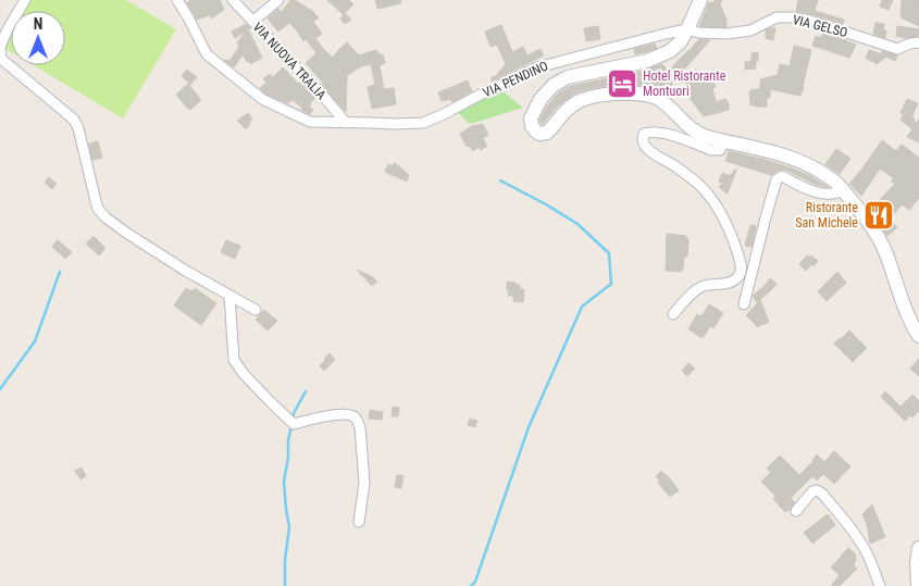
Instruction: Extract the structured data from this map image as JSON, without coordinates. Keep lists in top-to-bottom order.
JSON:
{
  "streets": {
    "street": ["VIA GELSO", "VIA NUOVA TRALIA", "VIA PENDINO"]
  },
  "crossings": [
    ["VIA GELSO", "VIA PENDINO"],
    ["VIA NUOVA TRALIA", "VIA PENDINO"]
  ],
  "places": {
    "hotel": ["Hotel Ristorante Montuori"],
    "restaurant": ["Ristorante San Michele"]
  },
  "north": "top"
}
